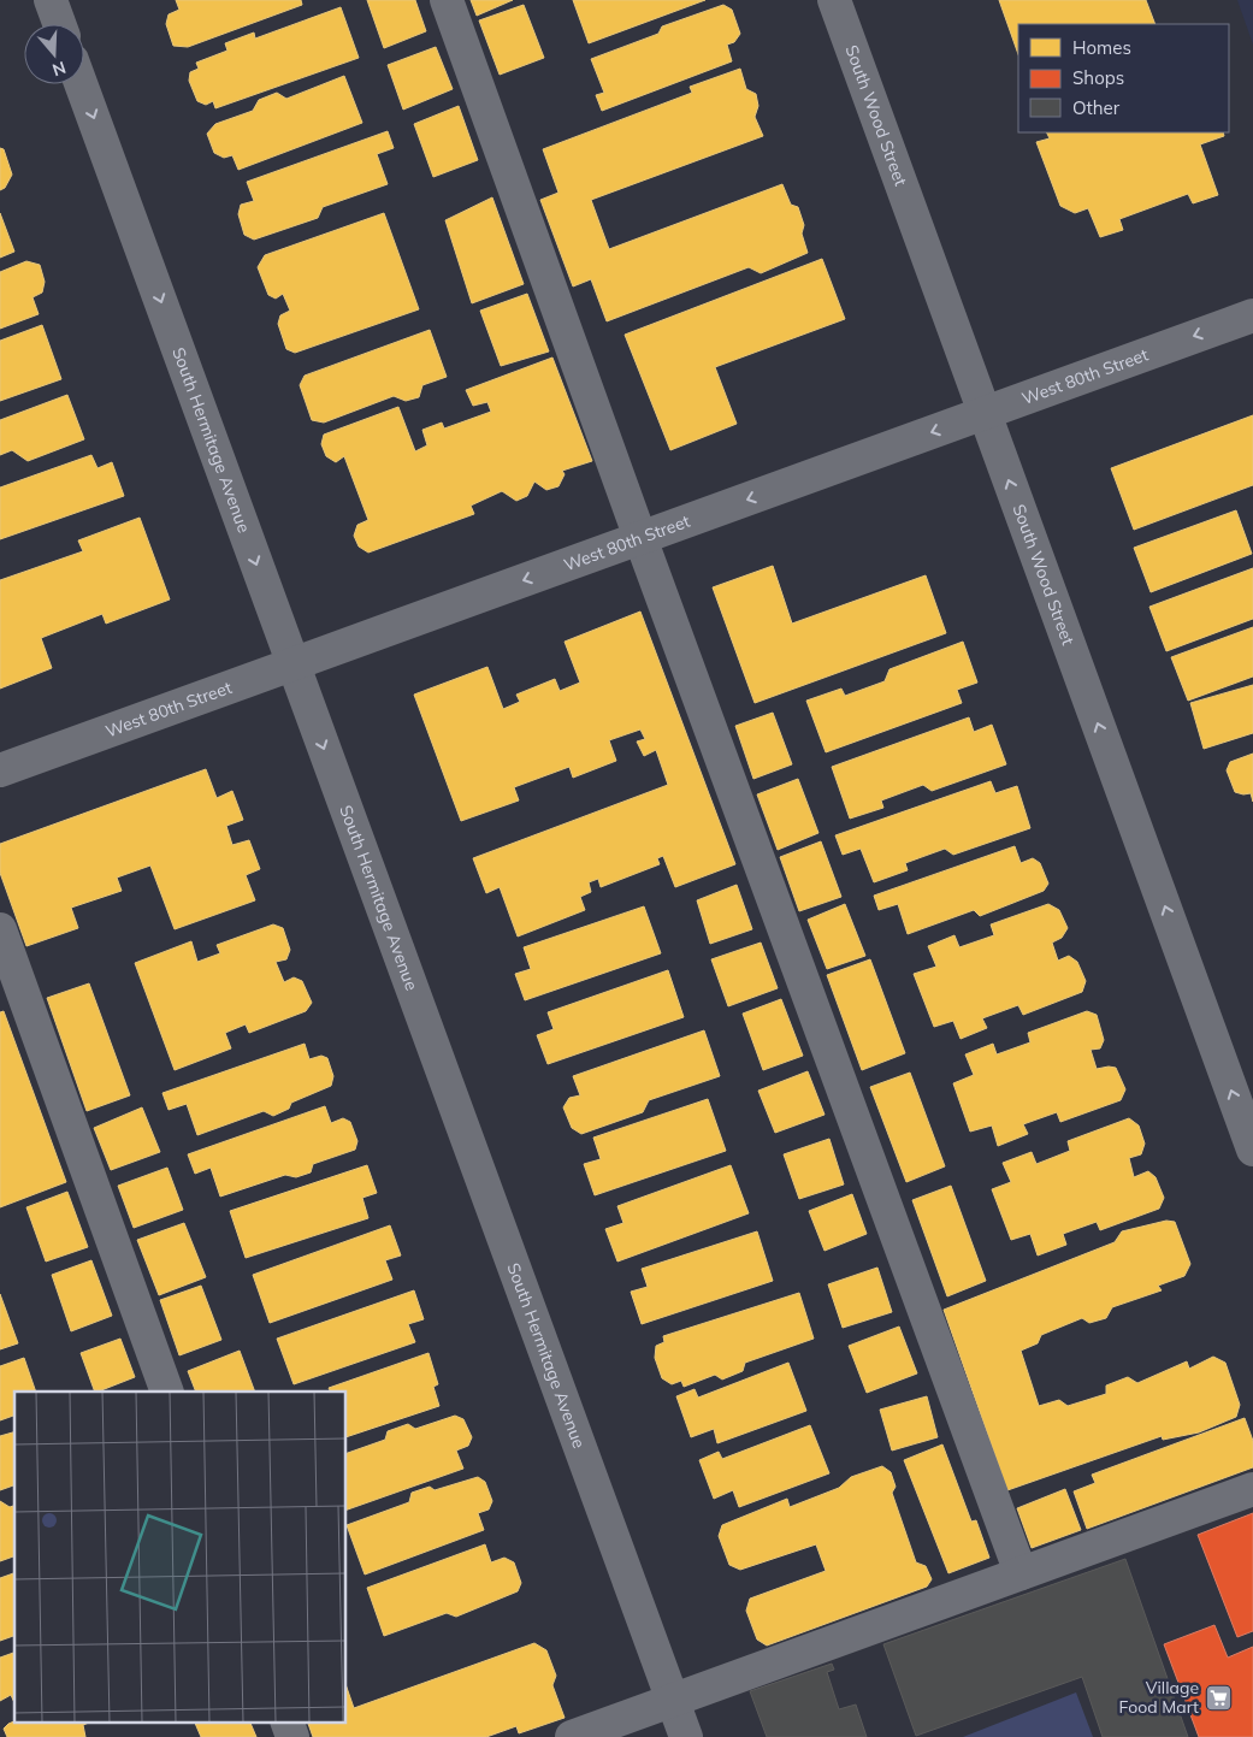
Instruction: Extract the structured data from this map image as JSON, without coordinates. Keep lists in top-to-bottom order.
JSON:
{
  "streets": {
    "street": ["South Wood Street", "West 80th Street", "South Hermitage Avenue"]
  },
  "crossings": [
    ["South Wood Street", "West 80th Street"],
    ["West 80th Street", "South Hermitage Avenue"]
  ],
  "one_way": ["South Wood Street", "West 80th Street", "South Hermitage Avenue"],
  "places": {
    "supermarket": ["Village Food Mart"]
  },
  "legend": ["Homes", "Shops", "Other"],
  "north": "bottom"
}
